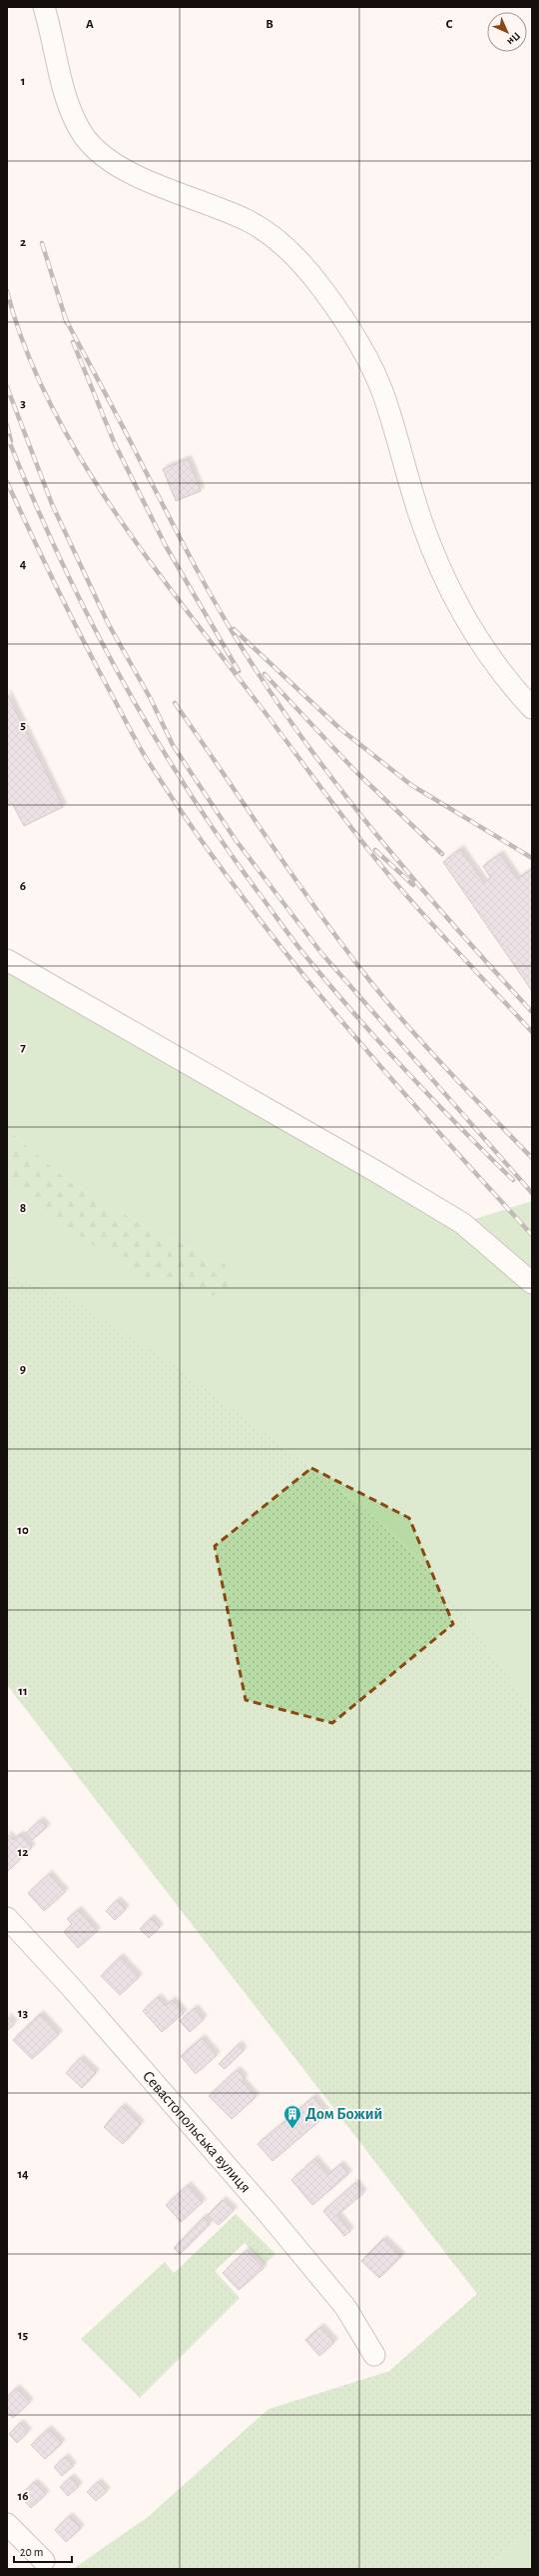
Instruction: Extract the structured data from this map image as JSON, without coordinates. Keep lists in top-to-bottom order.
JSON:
{
  "streets": {
    "street": ["Севастопольська вулиця"]
  },
  "places": {
    "building": ["Дом Божий"]
  },
  "scale_bar": "20 m",
  "north": "bottom right",
  "grid": {
    "columns": ["A", "B", "C"],
    "rows": [
      "1",
      "2",
      "3",
      "4",
      "5",
      "6",
      "7",
      "8",
      "9",
      "10",
      "11",
      "12",
      "13",
      "14",
      "15",
      "16"
    ]
  }
}
